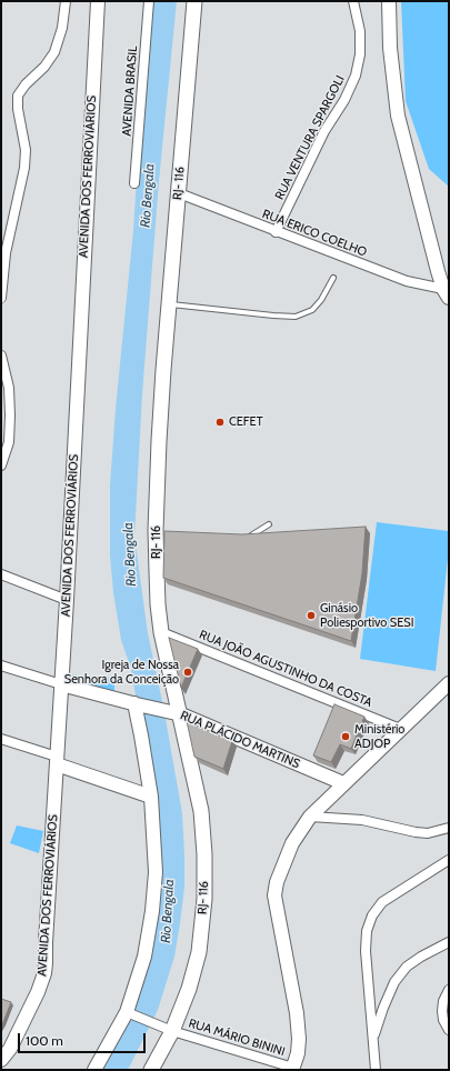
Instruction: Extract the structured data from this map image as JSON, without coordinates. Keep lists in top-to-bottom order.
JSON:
{
  "streets": {
    "main road": ["AVENIDA DOS FERROVIÁRIOS", "RJ- 116", "RUA PLÁCIDO MARTINS"],
    "street": [
      "AVENIDA BRASIL",
      "RUA VENTURA SPARGOLI",
      "RUA ERICO COELHO",
      "RUA JOÃO AGUSTINHO DA COSTA",
      "RUA MÁRIO BININI"
    ]
  },
  "crossings": [
    ["RUA VENTURA SPARGOLI", "RUA ERICO COELHO"],
    ["AVENIDA DOS FERROVIÁRIOS", "RUA PLÁCIDO MARTINS"],
    ["RJ- 116", "RUA ERICO COELHO"],
    ["RJ- 116", "RUA JOÃO AGUSTINHO DA COSTA"],
    ["RJ- 116", "RUA PLÁCIDO MARTINS"],
    ["RJ- 116", "RUA MÁRIO BININI"]
  ],
  "water": ["Rio Bengala"],
  "places": [
    "CEFET",
    "Ginásio Poliesportivo SESI",
    "Igreja de Nossa Senhora da Conceição",
    "Ministério ADJOP"
  ],
  "scale_bar": "100 m"
}
